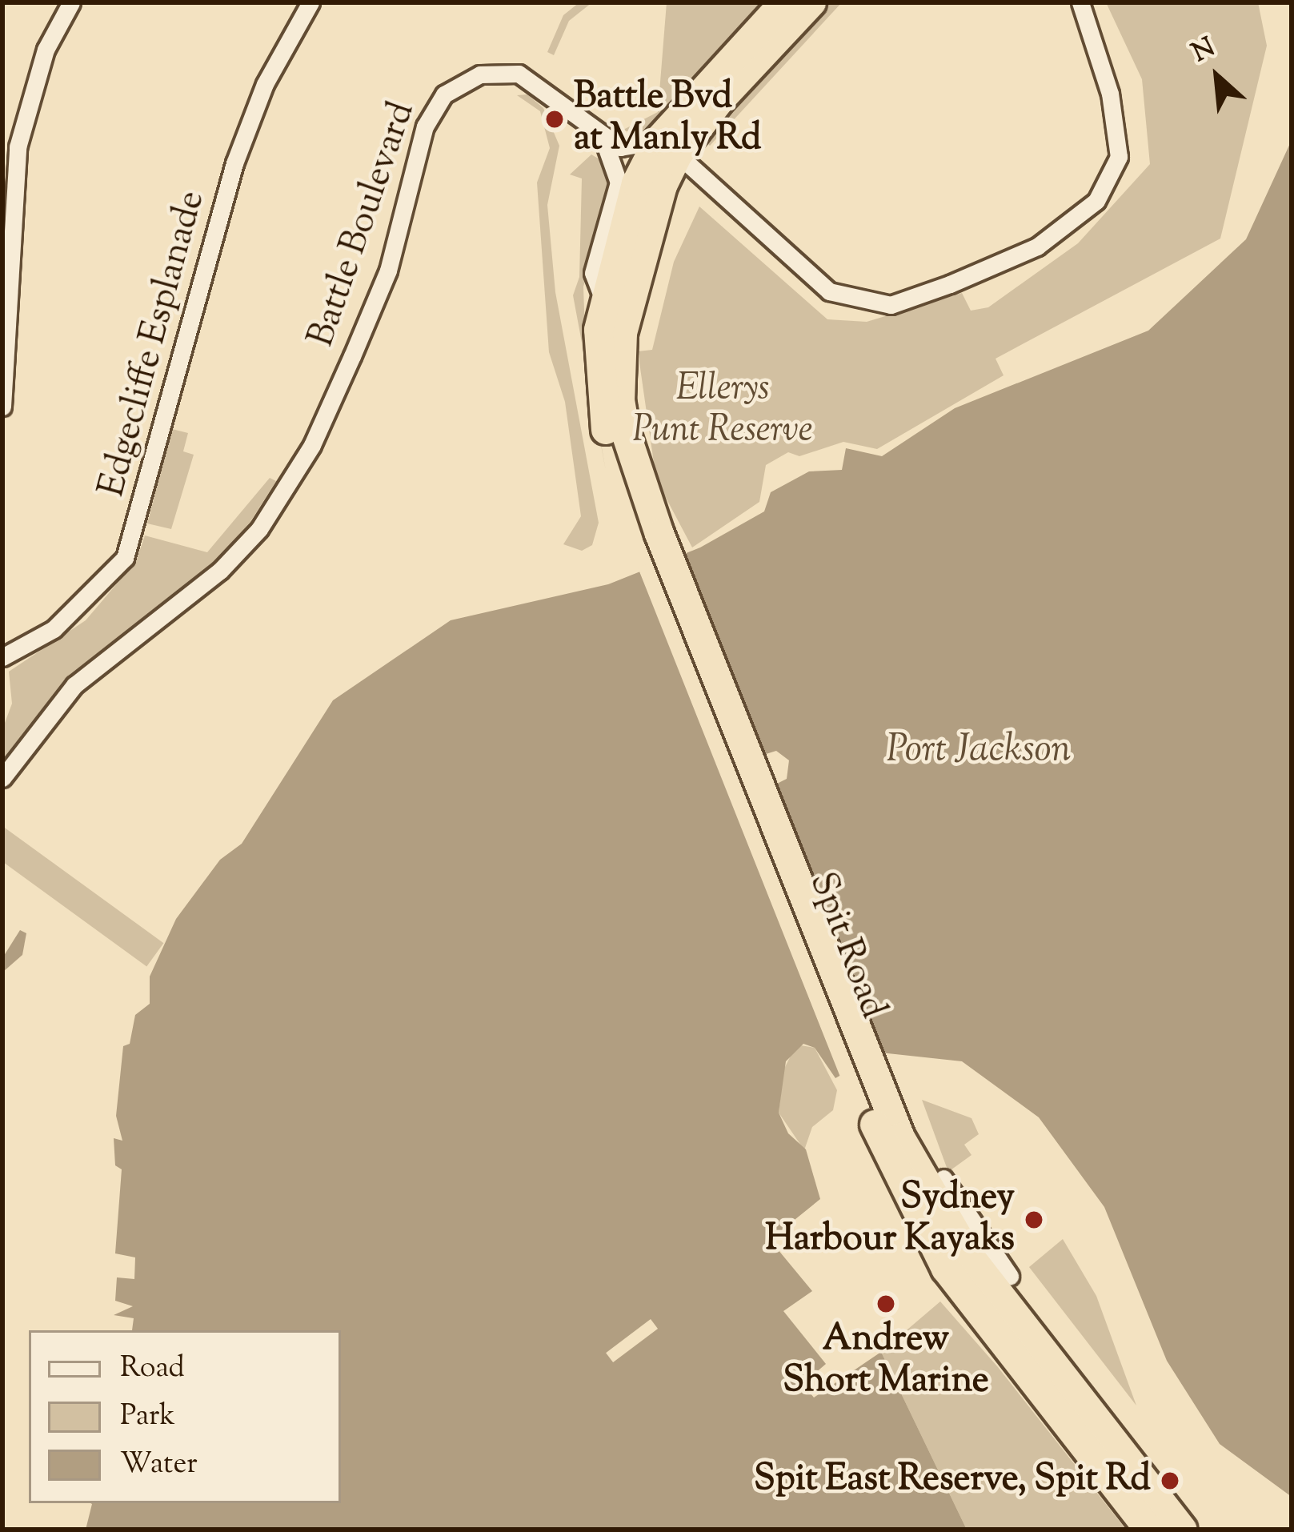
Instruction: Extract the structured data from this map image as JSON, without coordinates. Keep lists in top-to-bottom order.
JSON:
{
  "streets": {
    "highway": ["Spit Road"],
    "street": ["Battle Boulevard", "Edgecliffe Esplanade"]
  },
  "water": ["Port Jackson"],
  "parks": ["Ellerys Punt Reserve"],
  "places": [
    "Battle Bvd at Manly Rd",
    "Sydney Harbour Kayaks",
    "Andrew Short Marine",
    "Spit East Reserve, Spit Rd"
  ],
  "legend": ["Road", "Park", "Water"],
  "north": "top left"
}
